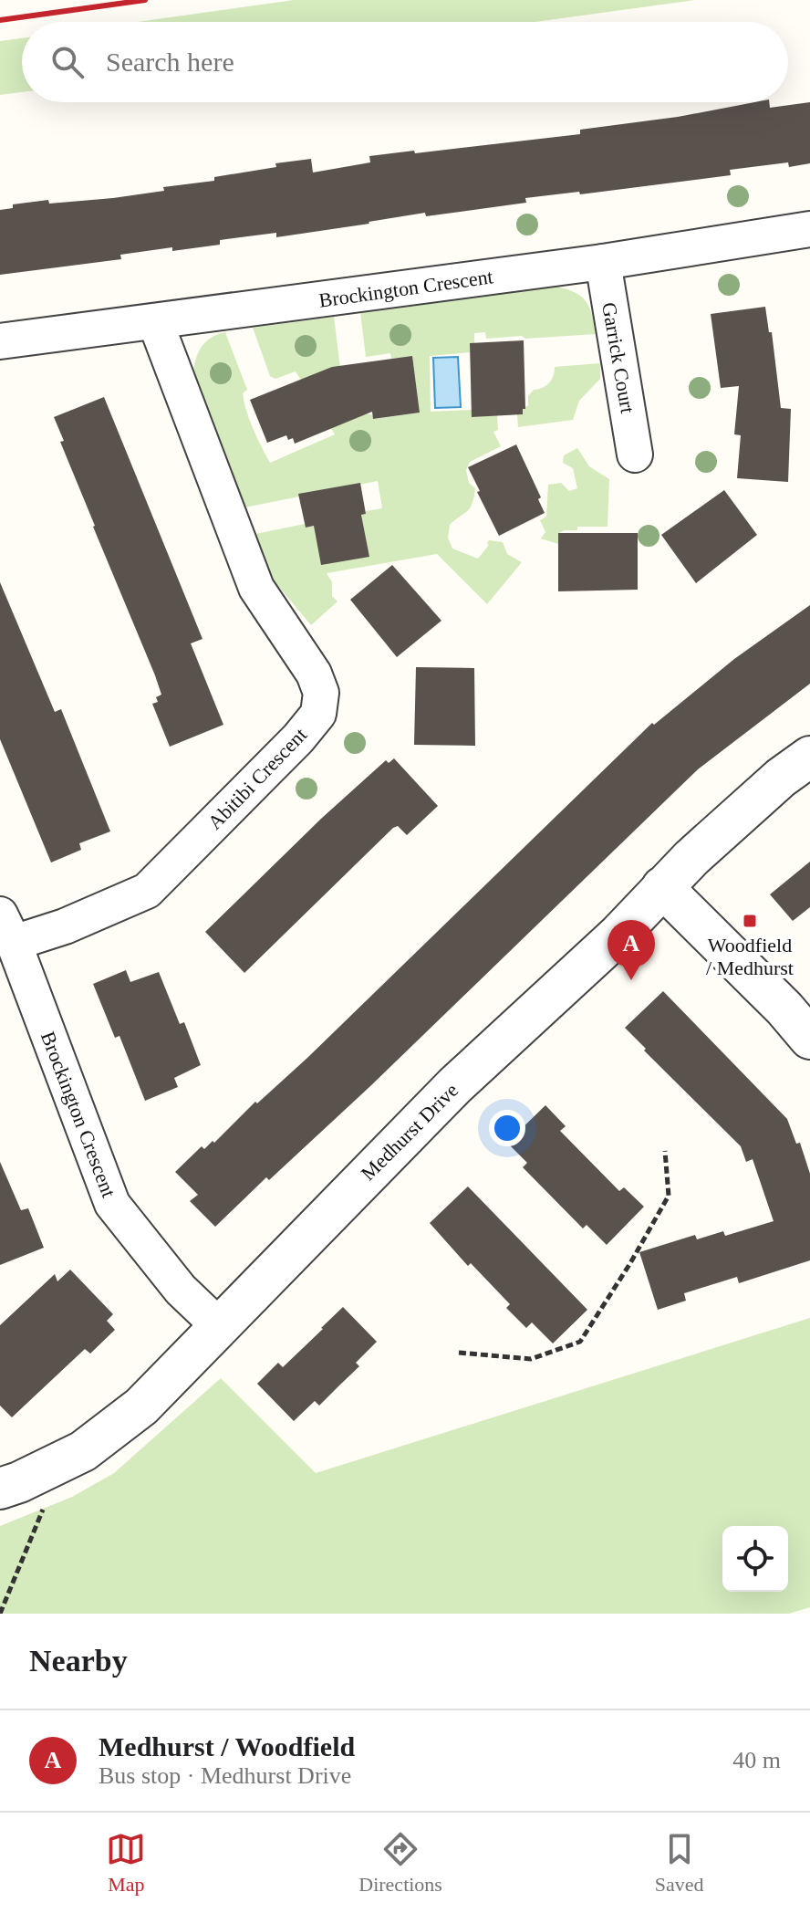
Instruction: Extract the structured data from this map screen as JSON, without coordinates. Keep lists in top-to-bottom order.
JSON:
{
  "streets": {
    "street": [
      "Brockington Crescent",
      "Garrick Court",
      "Abitibi Crescent",
      "Medhurst Drive"
    ]
  },
  "crossings": [
    ["Brockington Crescent", "Garrick Court"],
    ["Brockington Crescent", "Abitibi Crescent"],
    ["Brockington Crescent", "Medhurst Drive"]
  ],
  "places": {
    "transit": ["Woodfield / Medhurst"]
  },
  "page": {
    "search": "Search here",
    "pins": "A",
    "heading": "Nearby",
    "list": [
      {
        "mark": "A",
        "name": "Medhurst / Woodfield",
        "note": "Bus stop · Medhurst Drive",
        "value": "40 m"
      }
    ],
    "nav": ["Map", "Directions", "Saved"]
  }
}
